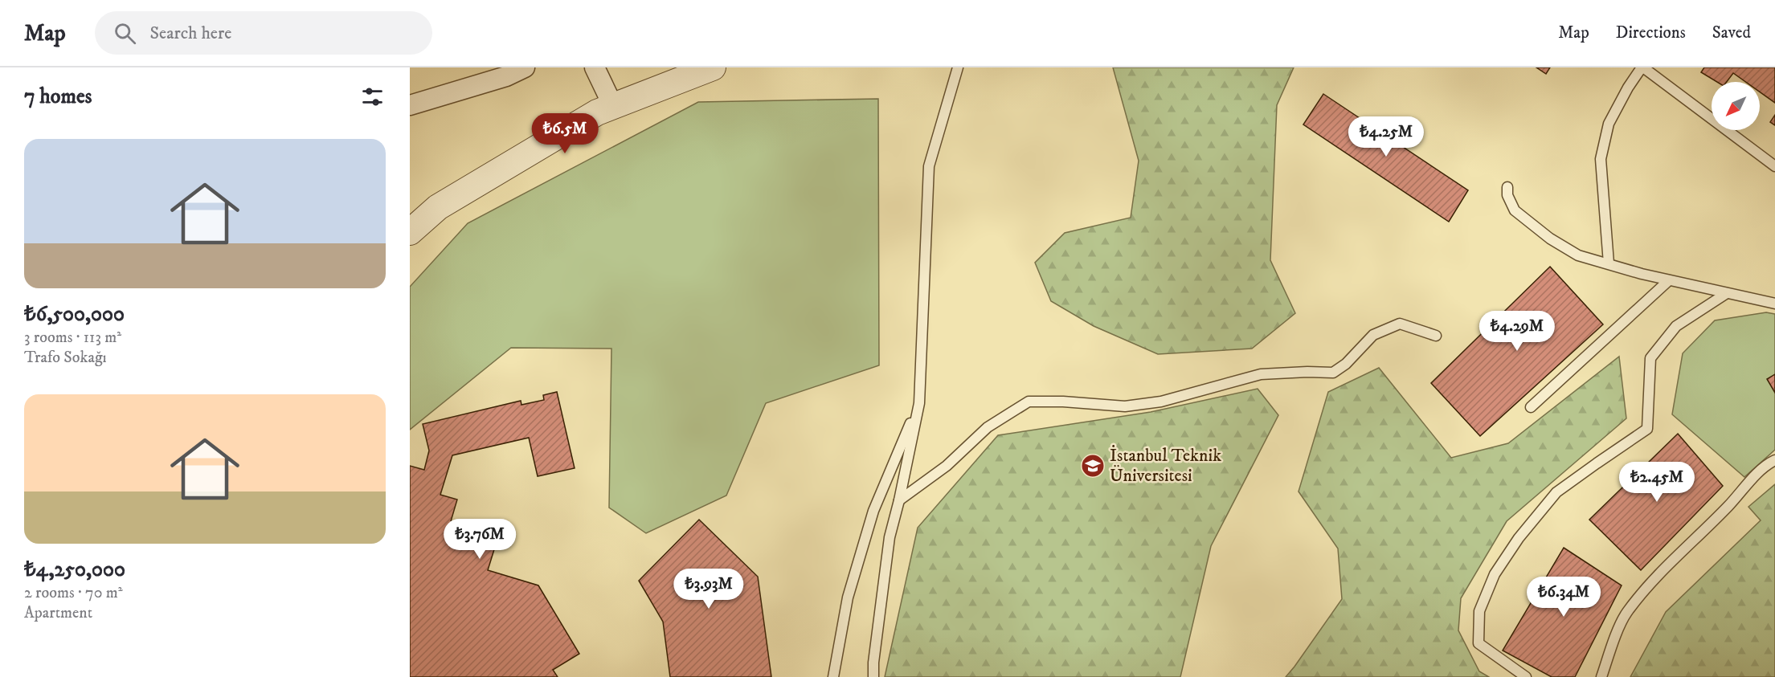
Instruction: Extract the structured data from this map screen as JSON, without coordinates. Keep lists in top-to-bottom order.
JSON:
{
  "places": {
    "school or university": ["İstanbul Teknik Üniversitesi"]
  },
  "north": "bottom left",
  "page": {
    "header": "Map",
    "search": "Search here",
    "nav": ["Map", "Directions", "Saved"],
    "heading": "7 homes",
    "price": [
      "₺6.5M",
      "₺4.25M",
      "₺4.29M",
      "₺2.45M",
      "₺3.76M",
      "₺3.93M",
      "₺6.34M"
    ],
    "list": [
      {
        "name": "₺6,500,000",
        "note": "3 rooms · 113 m² · Trafo Sokağı"
      },
      {
        "name": "₺4,250,000",
        "note": "2 rooms · 70 m² · Apartment"
      }
    ]
  }
}
